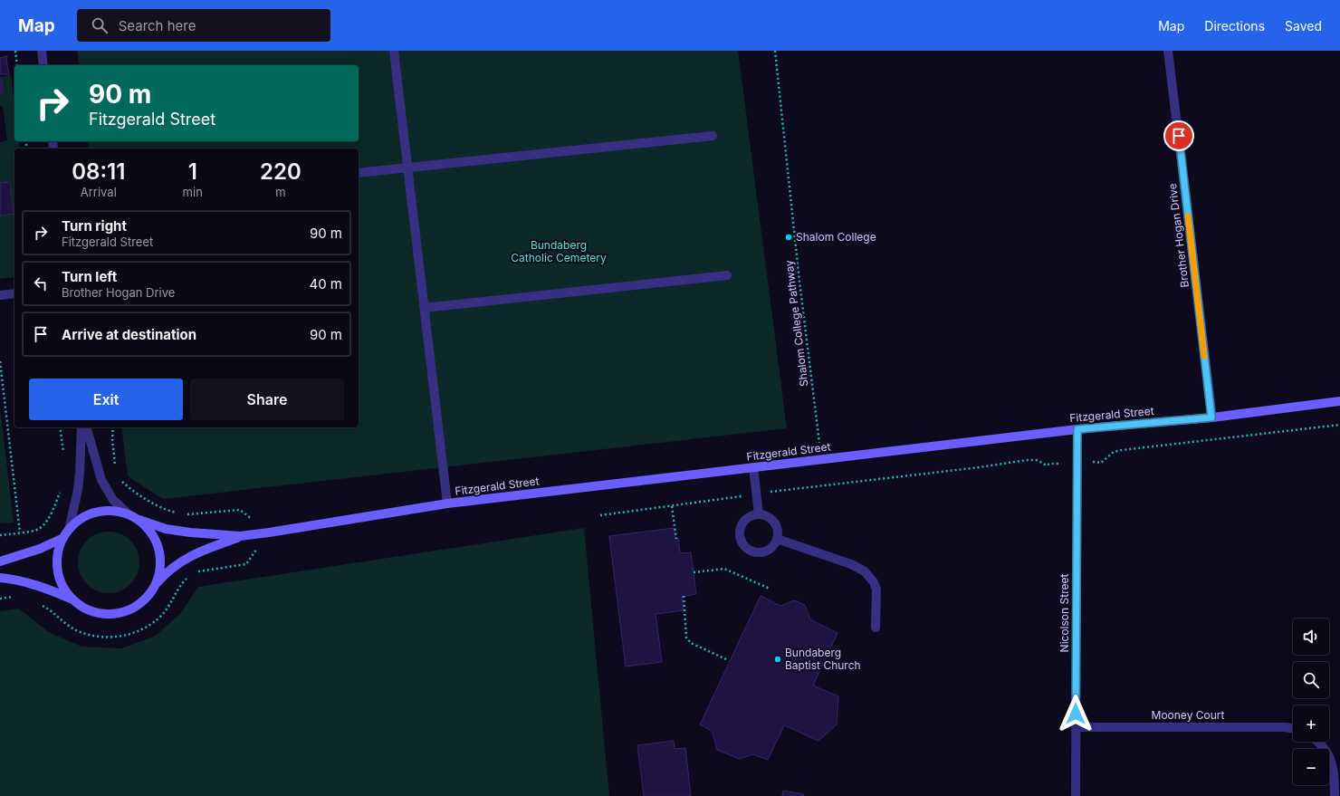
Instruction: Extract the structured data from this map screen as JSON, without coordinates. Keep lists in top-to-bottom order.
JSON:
{
  "streets": {
    "street": [
      "Brother Hogan Drive",
      "Fitzgerald Street",
      "Nicolson Street",
      "Mooney Court"
    ],
    "path": ["Shalom College Pathway"]
  },
  "crossings": [
    ["Brother Hogan Drive", "Fitzgerald Street"],
    ["Fitzgerald Street", "Nicolson Street"],
    ["Nicolson Street", "Mooney Court"]
  ],
  "parks": ["Bundaberg Catholic Cemetery"],
  "places": ["Shalom College", "Bundaberg Baptist Church"],
  "page": {
    "header": "Map",
    "search": "Search here",
    "nav": ["Map", "Directions", "Saved"],
    "turn": ["90 m", "Fitzgerald Street"],
    "eta": [
      "08:11",
      "Arrival",
      "1",
      "min",
      "220",
      "m"
    ],
    "list": [
      {
        "name": "Turn right",
        "note": "Fitzgerald Street",
        "value": "90 m"
      },
      {
        "name": "Turn left",
        "note": "Brother Hogan Drive",
        "value": "40 m"
      },
      {
        "name": "Arrive at destination",
        "value": "90 m"
      }
    ],
    "buttons": ["Exit", "Share"],
    "map_buttons": ["+", "−"]
  }
}
